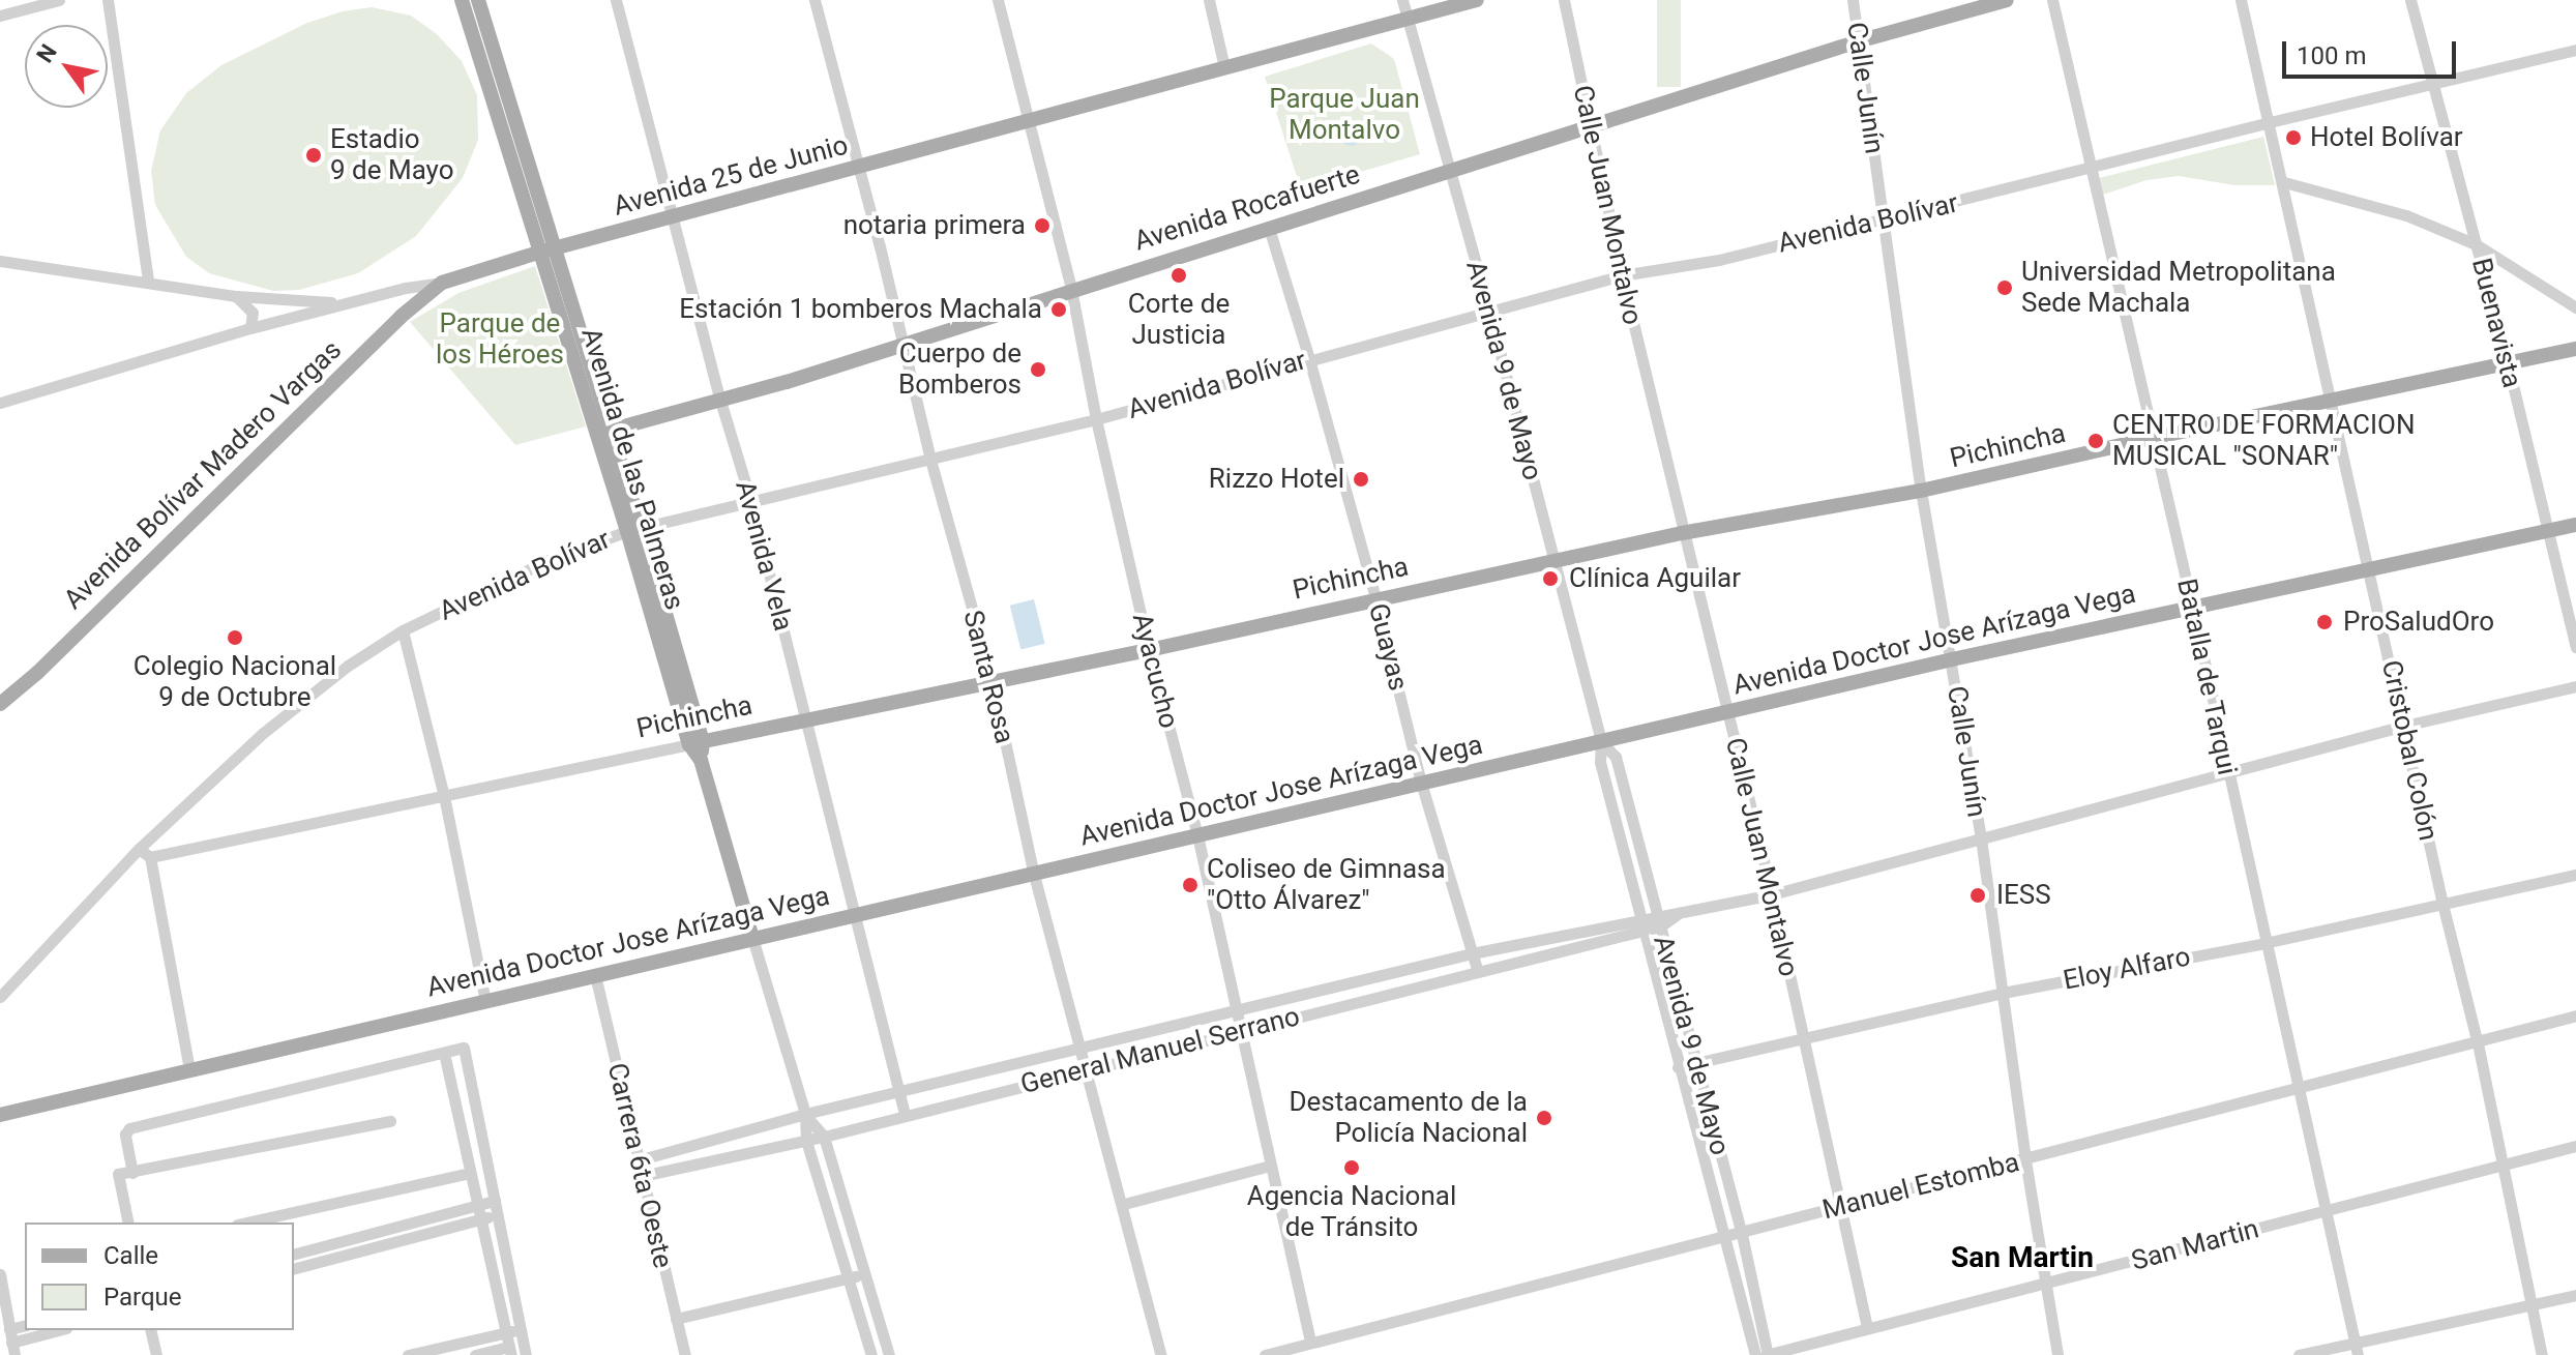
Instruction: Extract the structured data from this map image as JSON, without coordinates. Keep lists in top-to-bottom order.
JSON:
{
  "streets": {
    "main road": [
      "Avenida 25 de Junio",
      "Avenida Rocafuerte",
      "Pichincha",
      "Avenida de las Palmeras",
      "Avenida Bolívar Madero Vargas",
      "Avenida Doctor Jose Arízaga Vega"
    ],
    "street": [
      "Calle Junín",
      "Calle Juan Montalvo",
      "Avenida Bolívar",
      "Buenavista",
      "Avenida 9 de Mayo",
      "Avenida Vela",
      "Guayas",
      "Ayacucho",
      "Santa Rosa",
      "Batalla de Tarqui",
      "Cristobal Colón",
      "Eloy Alfaro",
      "General Manuel Serrano",
      "Carrera 6ta Oeste",
      "Manuel Estomba",
      "San Martin"
    ]
  },
  "crossings": [
    ["Calle Junín", "Avenida Rocafuerte"],
    ["Calle Junín", "Avenida Bolívar"],
    ["Calle Junín", "Pichincha"],
    ["Calle Junín", "Avenida Doctor Jose Arízaga Vega"],
    ["Calle Junín", "Eloy Alfaro"],
    ["Calle Junín", "General Manuel Serrano"],
    ["Calle Junín", "Manuel Estomba"],
    ["Calle Junín", "San Martin"],
    ["Avenida 25 de Junio", "Avenida 9 de Mayo"],
    ["Avenida 25 de Junio", "Avenida de las Palmeras"],
    ["Avenida 25 de Junio", "Avenida Bolívar Madero Vargas"],
    ["Avenida 25 de Junio", "Avenida Vela"],
    ["Avenida 25 de Junio", "Ayacucho"],
    ["Avenida 25 de Junio", "Santa Rosa"],
    ["Calle Juan Montalvo", "Avenida Rocafuerte"],
    ["Calle Juan Montalvo", "Avenida Bolívar"],
    ["Calle Juan Montalvo", "Pichincha"],
    ["Calle Juan Montalvo", "Avenida Doctor Jose Arízaga Vega"],
    ["Calle Juan Montalvo", "Eloy Alfaro"],
    ["Calle Juan Montalvo", "General Manuel Serrano"],
    ["Calle Juan Montalvo", "Manuel Estomba"],
    ["Calle Juan Montalvo", "San Martin"],
    ["Avenida Rocafuerte", "Avenida 9 de Mayo"],
    ["Avenida Rocafuerte", "Avenida de las Palmeras"],
    ["Avenida Rocafuerte", "Avenida Vela"],
    ["Avenida Rocafuerte", "Guayas"],
    ["Avenida Rocafuerte", "Ayacucho"],
    ["Avenida Rocafuerte", "Santa Rosa"],
    ["Avenida Bolívar", "Buenavista"],
    ["Avenida Bolívar", "Avenida 9 de Mayo"],
    ["Avenida Bolívar", "Avenida de las Palmeras"],
    ["Avenida Bolívar", "Avenida Vela"],
    ["Avenida Bolívar", "Guayas"],
    ["Avenida Bolívar", "Ayacucho"],
    ["Avenida Bolívar", "Santa Rosa"],
    ["Avenida Bolívar", "Batalla de Tarqui"],
    ["Avenida Bolívar", "Cristobal Colón"],
    ["Buenavista", "Pichincha"],
    ["Buenavista", "Avenida Doctor Jose Arízaga Vega"],
    ["Avenida 9 de Mayo", "Pichincha"],
    ["Avenida 9 de Mayo", "Avenida Doctor Jose Arízaga Vega"],
    ["Avenida 9 de Mayo", "Eloy Alfaro"],
    ["Avenida 9 de Mayo", "General Manuel Serrano"],
    ["Avenida 9 de Mayo", "Manuel Estomba"],
    ["Avenida 9 de Mayo", "San Martin"],
    ["Pichincha", "Avenida de las Palmeras"],
    ["Pichincha", "Avenida Vela"],
    ["Pichincha", "Guayas"],
    ["Pichincha", "Ayacucho"],
    ["Pichincha", "Santa Rosa"],
    ["Pichincha", "Batalla de Tarqui"],
    ["Pichincha", "Cristobal Colón"],
    ["Avenida de las Palmeras", "Avenida Doctor Jose Arízaga Vega"],
    ["Avenida de las Palmeras", "General Manuel Serrano"],
    ["Avenida Vela", "Avenida Doctor Jose Arízaga Vega"],
    ["Avenida Vela", "General Manuel Serrano"],
    ["Avenida Doctor Jose Arízaga Vega", "Guayas"],
    ["Avenida Doctor Jose Arízaga Vega", "Ayacucho"],
    ["Avenida Doctor Jose Arízaga Vega", "Santa Rosa"],
    ["Avenida Doctor Jose Arízaga Vega", "Batalla de Tarqui"],
    ["Avenida Doctor Jose Arízaga Vega", "Cristobal Colón"],
    ["Avenida Doctor Jose Arízaga Vega", "Carrera 6ta Oeste"],
    ["Guayas", "General Manuel Serrano"],
    ["Ayacucho", "General Manuel Serrano"],
    ["Ayacucho", "Manuel Estomba"],
    ["Santa Rosa", "General Manuel Serrano"],
    ["Batalla de Tarqui", "Eloy Alfaro"],
    ["Batalla de Tarqui", "General Manuel Serrano"],
    ["Batalla de Tarqui", "Manuel Estomba"],
    ["Batalla de Tarqui", "San Martin"],
    ["Cristobal Colón", "Eloy Alfaro"],
    ["Cristobal Colón", "General Manuel Serrano"],
    ["Cristobal Colón", "Manuel Estomba"],
    ["Cristobal Colón", "San Martin"],
    ["General Manuel Serrano", "Carrera 6ta Oeste"]
  ],
  "districts": ["San Martin"],
  "parks": ["Parque Juan Montalvo", "Parque de los Héroes"],
  "places": [
    "Hotel Bolívar",
    "Estadio 9 de Mayo",
    "notaria primera",
    "Corte de Justicia",
    "Universidad Metropolitana Sede Machala",
    "Estación 1 bomberos Machala",
    "Cuerpo de Bomberos",
    "CENTRO DE FORMACION MUSICAL \"SONAR\"",
    "Rizzo Hotel",
    "Clínica Aguilar",
    "ProSaludOro",
    "Colegio Nacional 9 de Octubre",
    "Coliseo de Gimnasa \"Otto Álvarez\"",
    "IESS",
    "Destacamento de la Policía Nacional",
    "Agencia Nacional de Tránsito"
  ],
  "legend": ["Calle", "Parque"],
  "scale_bar": "100 m",
  "north": "top left"
}
